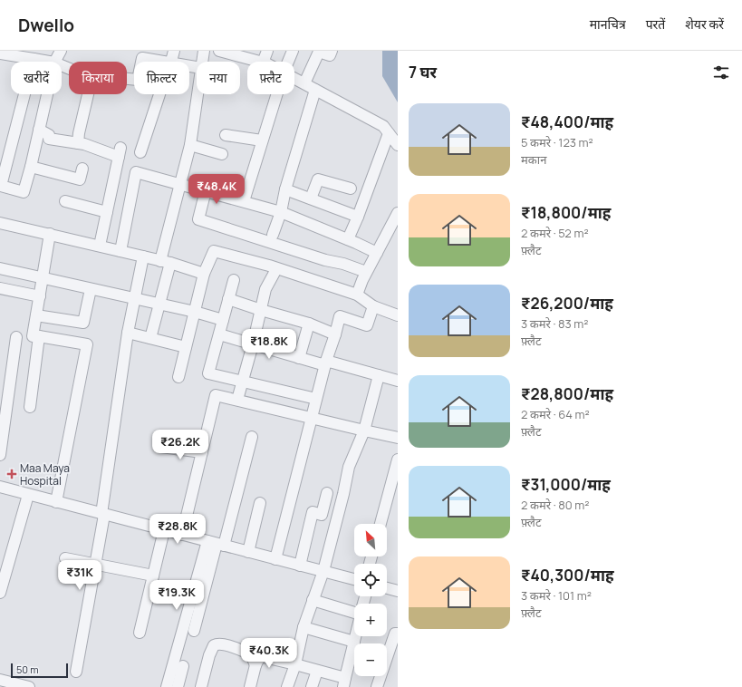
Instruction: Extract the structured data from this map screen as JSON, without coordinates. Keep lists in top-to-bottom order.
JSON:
{
  "places": {
    "health": ["Maa Maya Hospital"]
  },
  "scale_bar": "50 m",
  "north": "top left",
  "page": {
    "header": "Dwello",
    "nav": ["मानचित्र", "परतें", "शेयर करें"],
    "heading": "7 घर",
    "chip": [
      "खरीदें",
      "किराया",
      "फ़िल्टर",
      "नया",
      "फ़्लैट"
    ],
    "list": [
      {
        "name": "₹48,400/माह",
        "note": "5 कमरे · 123 m² · मकान"
      },
      {
        "name": "₹18,800/माह",
        "note": "2 कमरे · 52 m² · फ़्लैट"
      },
      {
        "name": "₹26,200/माह",
        "note": "3 कमरे · 83 m² · फ़्लैट"
      },
      {
        "name": "₹28,800/माह",
        "note": "2 कमरे · 64 m² · फ़्लैट"
      },
      {
        "name": "₹31,000/माह",
        "note": "2 कमरे · 80 m² · फ़्लैट"
      },
      {
        "name": "₹40,300/माह",
        "note": "3 कमरे · 101 m² · फ़्लैट"
      }
    ],
    "price": [
      "₹48.4K",
      "₹18.8K",
      "₹26.2K",
      "₹28.8K",
      "₹31K",
      "₹19.3K",
      "₹40.3K"
    ],
    "map_buttons": ["+", "−"],
    "scale": "50 m"
  }
}
